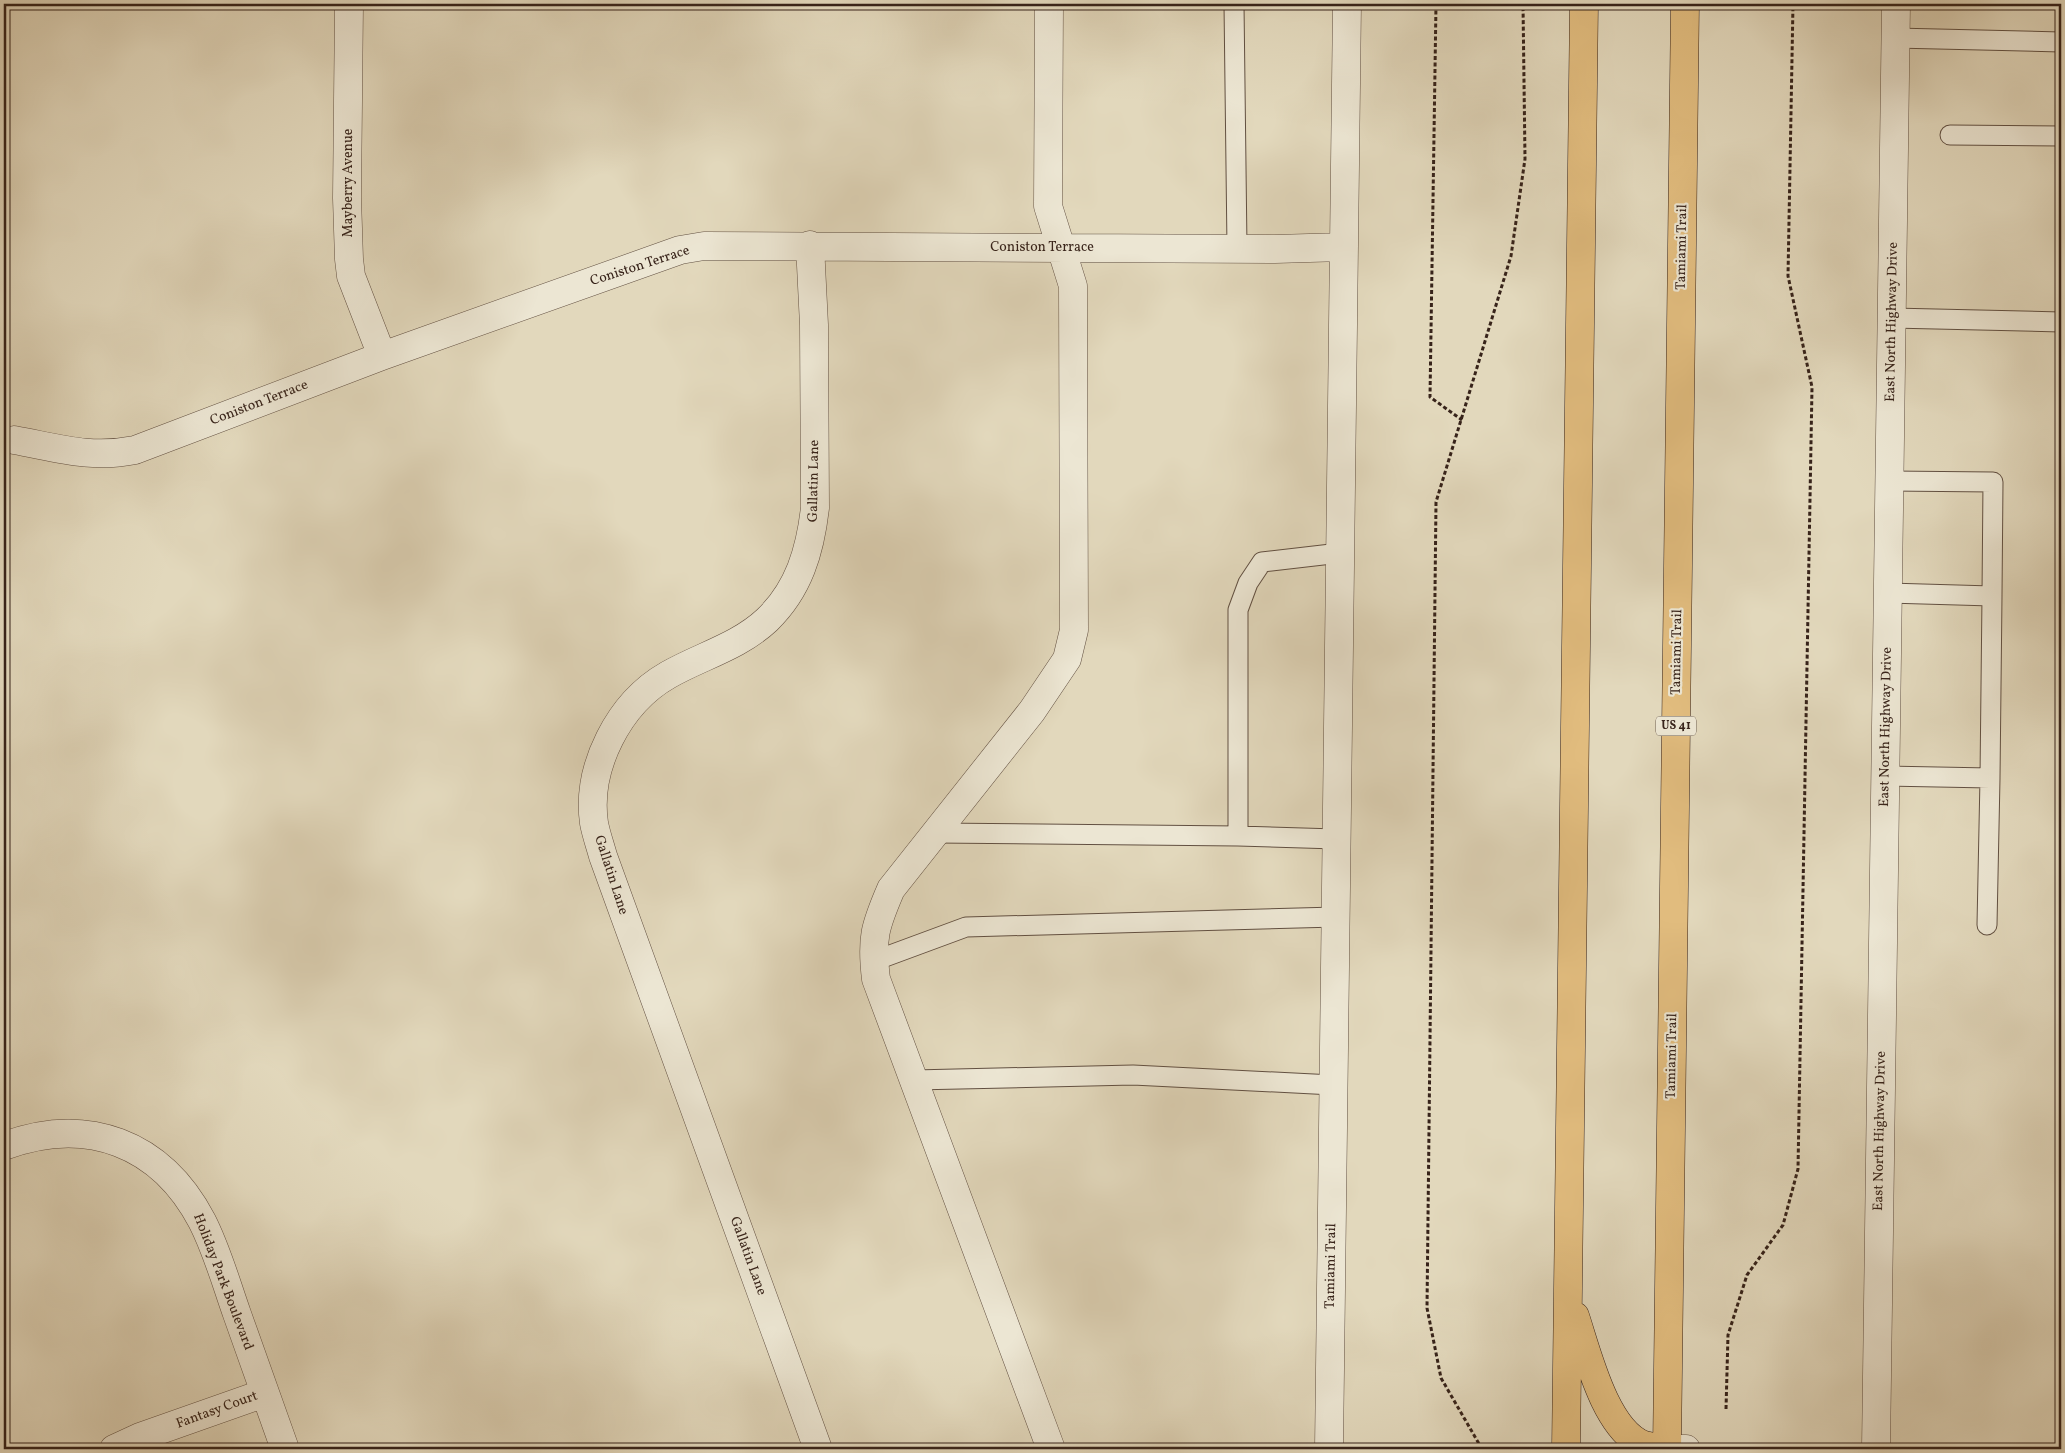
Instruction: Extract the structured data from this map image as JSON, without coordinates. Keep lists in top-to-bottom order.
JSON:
{
  "streets": {
    "main road": ["Tamiami Trail", "US 41"],
    "street": [
      "Mayberry Avenue",
      "Coniston Terrace",
      "East North Highway Drive",
      "Gallatin Lane",
      "Holiday Park Boulevard",
      "Fantasy Court"
    ]
  },
  "crossings": [
    ["Mayberry Avenue", "Coniston Terrace"],
    ["Coniston Terrace", "Tamiami Trail"],
    ["Coniston Terrace", "Gallatin Lane"],
    ["Holiday Park Boulevard", "Fantasy Court"]
  ]
}
